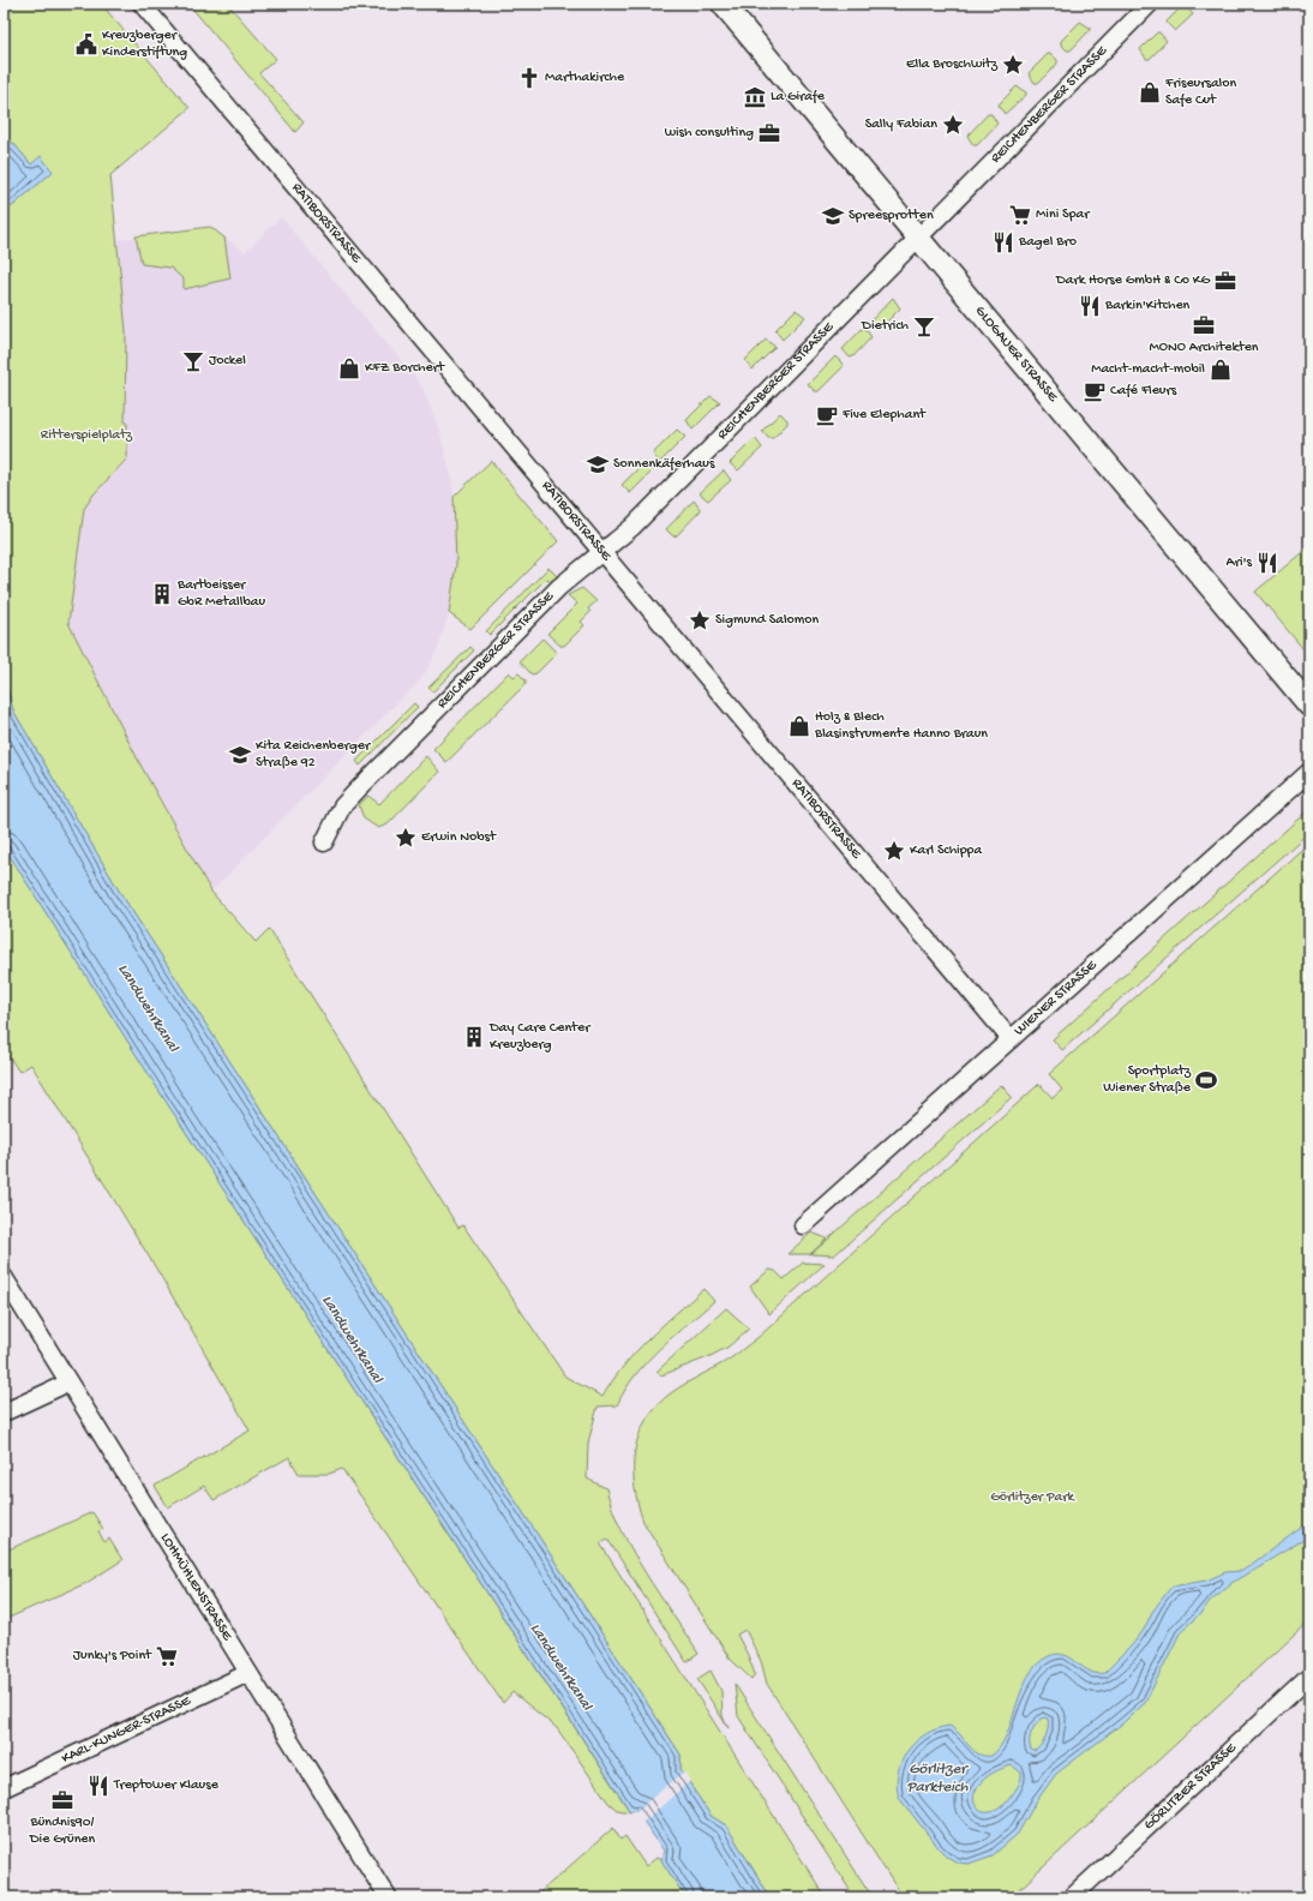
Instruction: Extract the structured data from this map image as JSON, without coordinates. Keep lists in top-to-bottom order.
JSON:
{
  "streets": {
    "street": [
      "REICHENBERGER STRASSE",
      "RATIBORSTRASSE",
      "GLOGAUER STRASSE",
      "WIENER STRASSE",
      "LOHMÜHLENSTRASSE",
      "KARL-KUNGER-STRASSE",
      "GÖRLITZER STRASSE"
    ]
  },
  "crossings": [
    ["REICHENBERGER STRASSE", "RATIBORSTRASSE"],
    ["REICHENBERGER STRASSE", "GLOGAUER STRASSE"],
    ["RATIBORSTRASSE", "WIENER STRASSE"],
    ["LOHMÜHLENSTRASSE", "KARL-KUNGER-STRASSE"]
  ],
  "water": ["Landwehrkanal", "Görlitzer Parkteich"],
  "parks": ["Ritterspielplatz", "Görlitzer Park"],
  "places": {
    "public building": ["Kreuzberger Kinderstiftung"],
    "place": [
      "Ella Broschwitz",
      "Sally Fabian",
      "Sigmund Salomon",
      "Erwin Nobst",
      "Karl Schippa"
    ],
    "church": ["Marthakirche"],
    "shop": [
      "Friseursalon Safe Cut",
      "KFZ Borchert",
      "Macht-macht-mobil",
      "Holz & Blech Blasinstrumente Hanno Braun"
    ],
    "museum": ["La Girafe"],
    "office": [
      "wish consulting",
      "Dark Horse GmbH & Co KG",
      "MONO Architekten",
      "Bündnis90/ Die Grünen"
    ],
    "supermarket": ["Mini Spar", "Junky's Point"],
    "school or university": ["Spreesprotten", "Sonnenkäferhaus", "Kita Reichenberger Straße 92"],
    "restaurant": [
      "Bagel Bro",
      "Barkin'Kitchen",
      "Ari's",
      "Treptower Klause"
    ],
    "bar": ["Dietrich", "Jockel"],
    "cafe": ["Café Fleurs", "Five Elephant"],
    "building": ["Bartbeisser GbR Metallbau", "Day Care Center Kreuzberg"],
    "sports": ["Sportplatz Wiener Straße"]
  }
}
